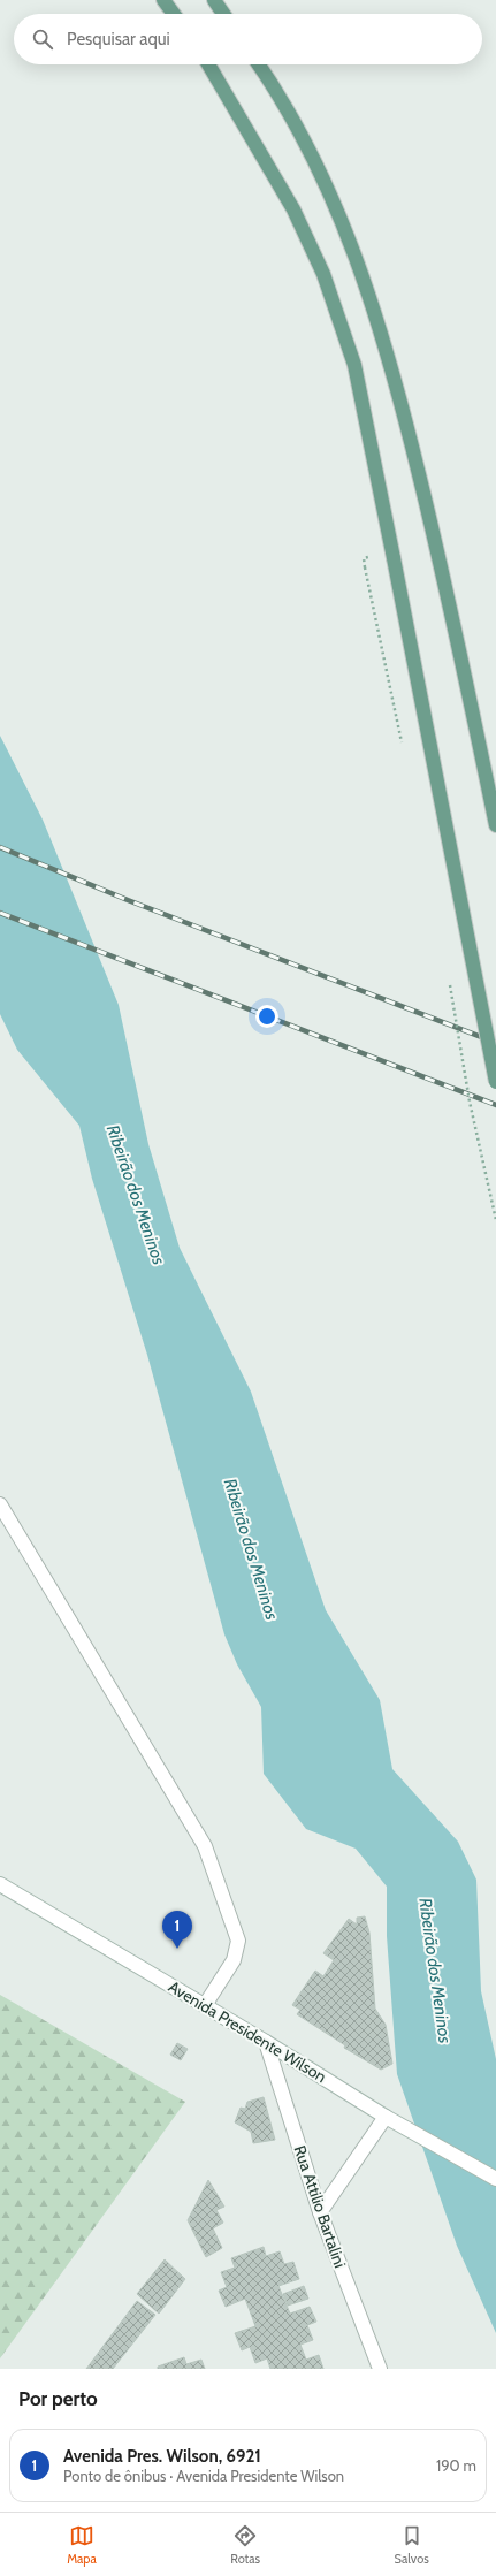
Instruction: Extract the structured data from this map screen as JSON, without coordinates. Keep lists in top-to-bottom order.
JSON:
{
  "streets": {
    "main road": ["Avenida Presidente Wilson", "Rua Attilio Bartalini"]
  },
  "crossings": [
    ["Avenida Presidente Wilson", "Rua Attilio Bartalini"]
  ],
  "water": ["Ribeirão dos Meninos"],
  "page": {
    "search": "Pesquisar aqui",
    "pins": "1",
    "heading": "Por perto",
    "list": [
      {
        "mark": "1",
        "name": "Avenida Pres. Wilson, 6921",
        "note": "Ponto de ônibus · Avenida Presidente Wilson",
        "value": "190 m"
      }
    ],
    "nav": ["Mapa", "Rotas", "Salvos"]
  }
}
